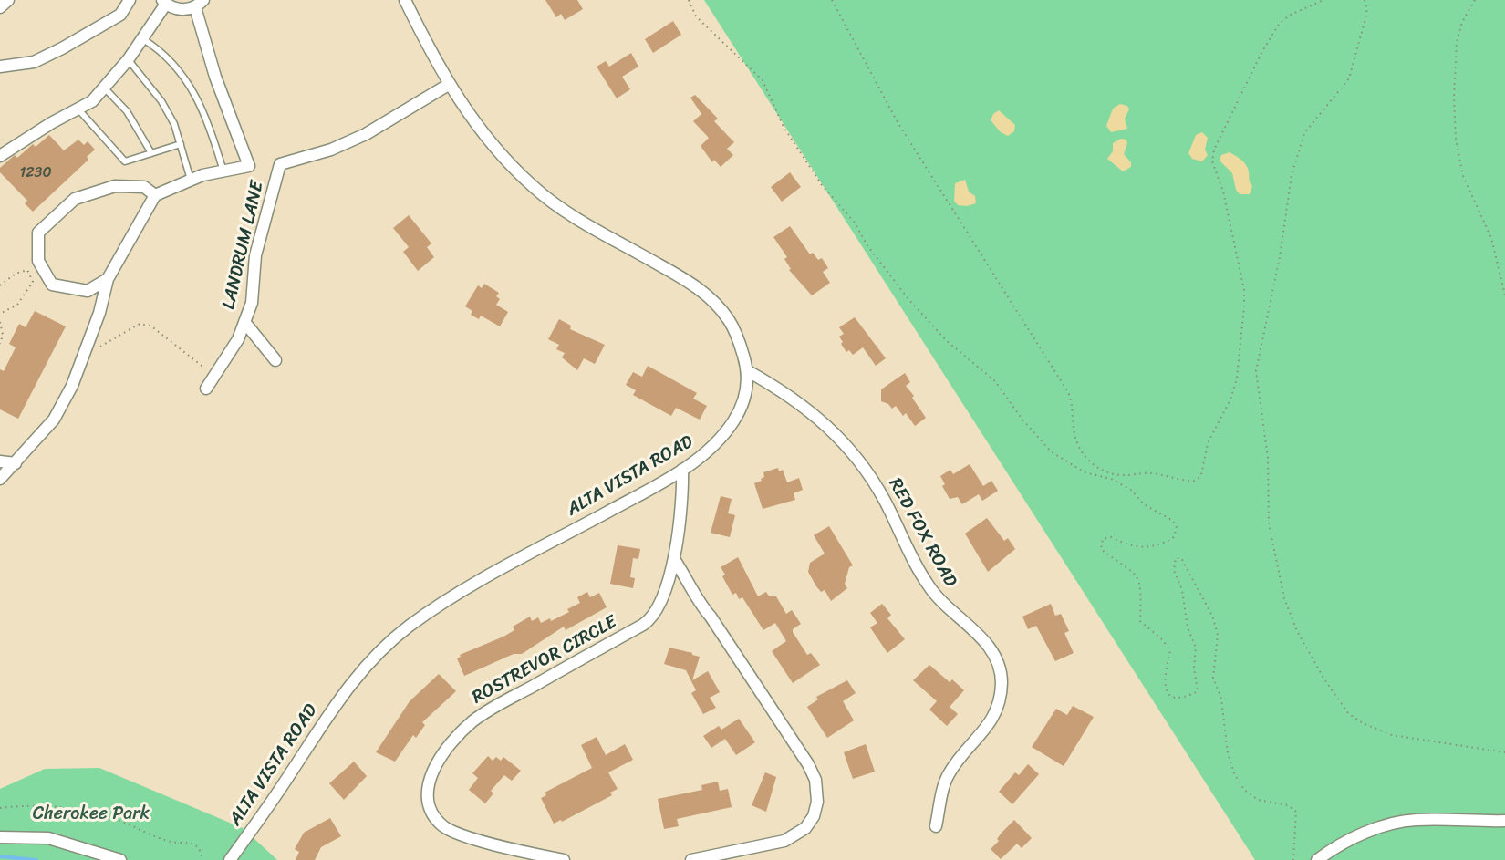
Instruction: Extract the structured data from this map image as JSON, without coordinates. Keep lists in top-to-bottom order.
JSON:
{
  "streets": {
    "street": [
      "LANDRUM LANE",
      "ALTA VISTA ROAD",
      "RED FOX ROAD",
      "ROSTREVOR CIRCLE"
    ]
  },
  "crossings": [
    ["LANDRUM LANE", "ALTA VISTA ROAD"],
    ["ALTA VISTA ROAD", "RED FOX ROAD"],
    ["ALTA VISTA ROAD", "ROSTREVOR CIRCLE"]
  ],
  "parks": ["Cherokee Park"],
  "house_numbers": ["1230"]
}
